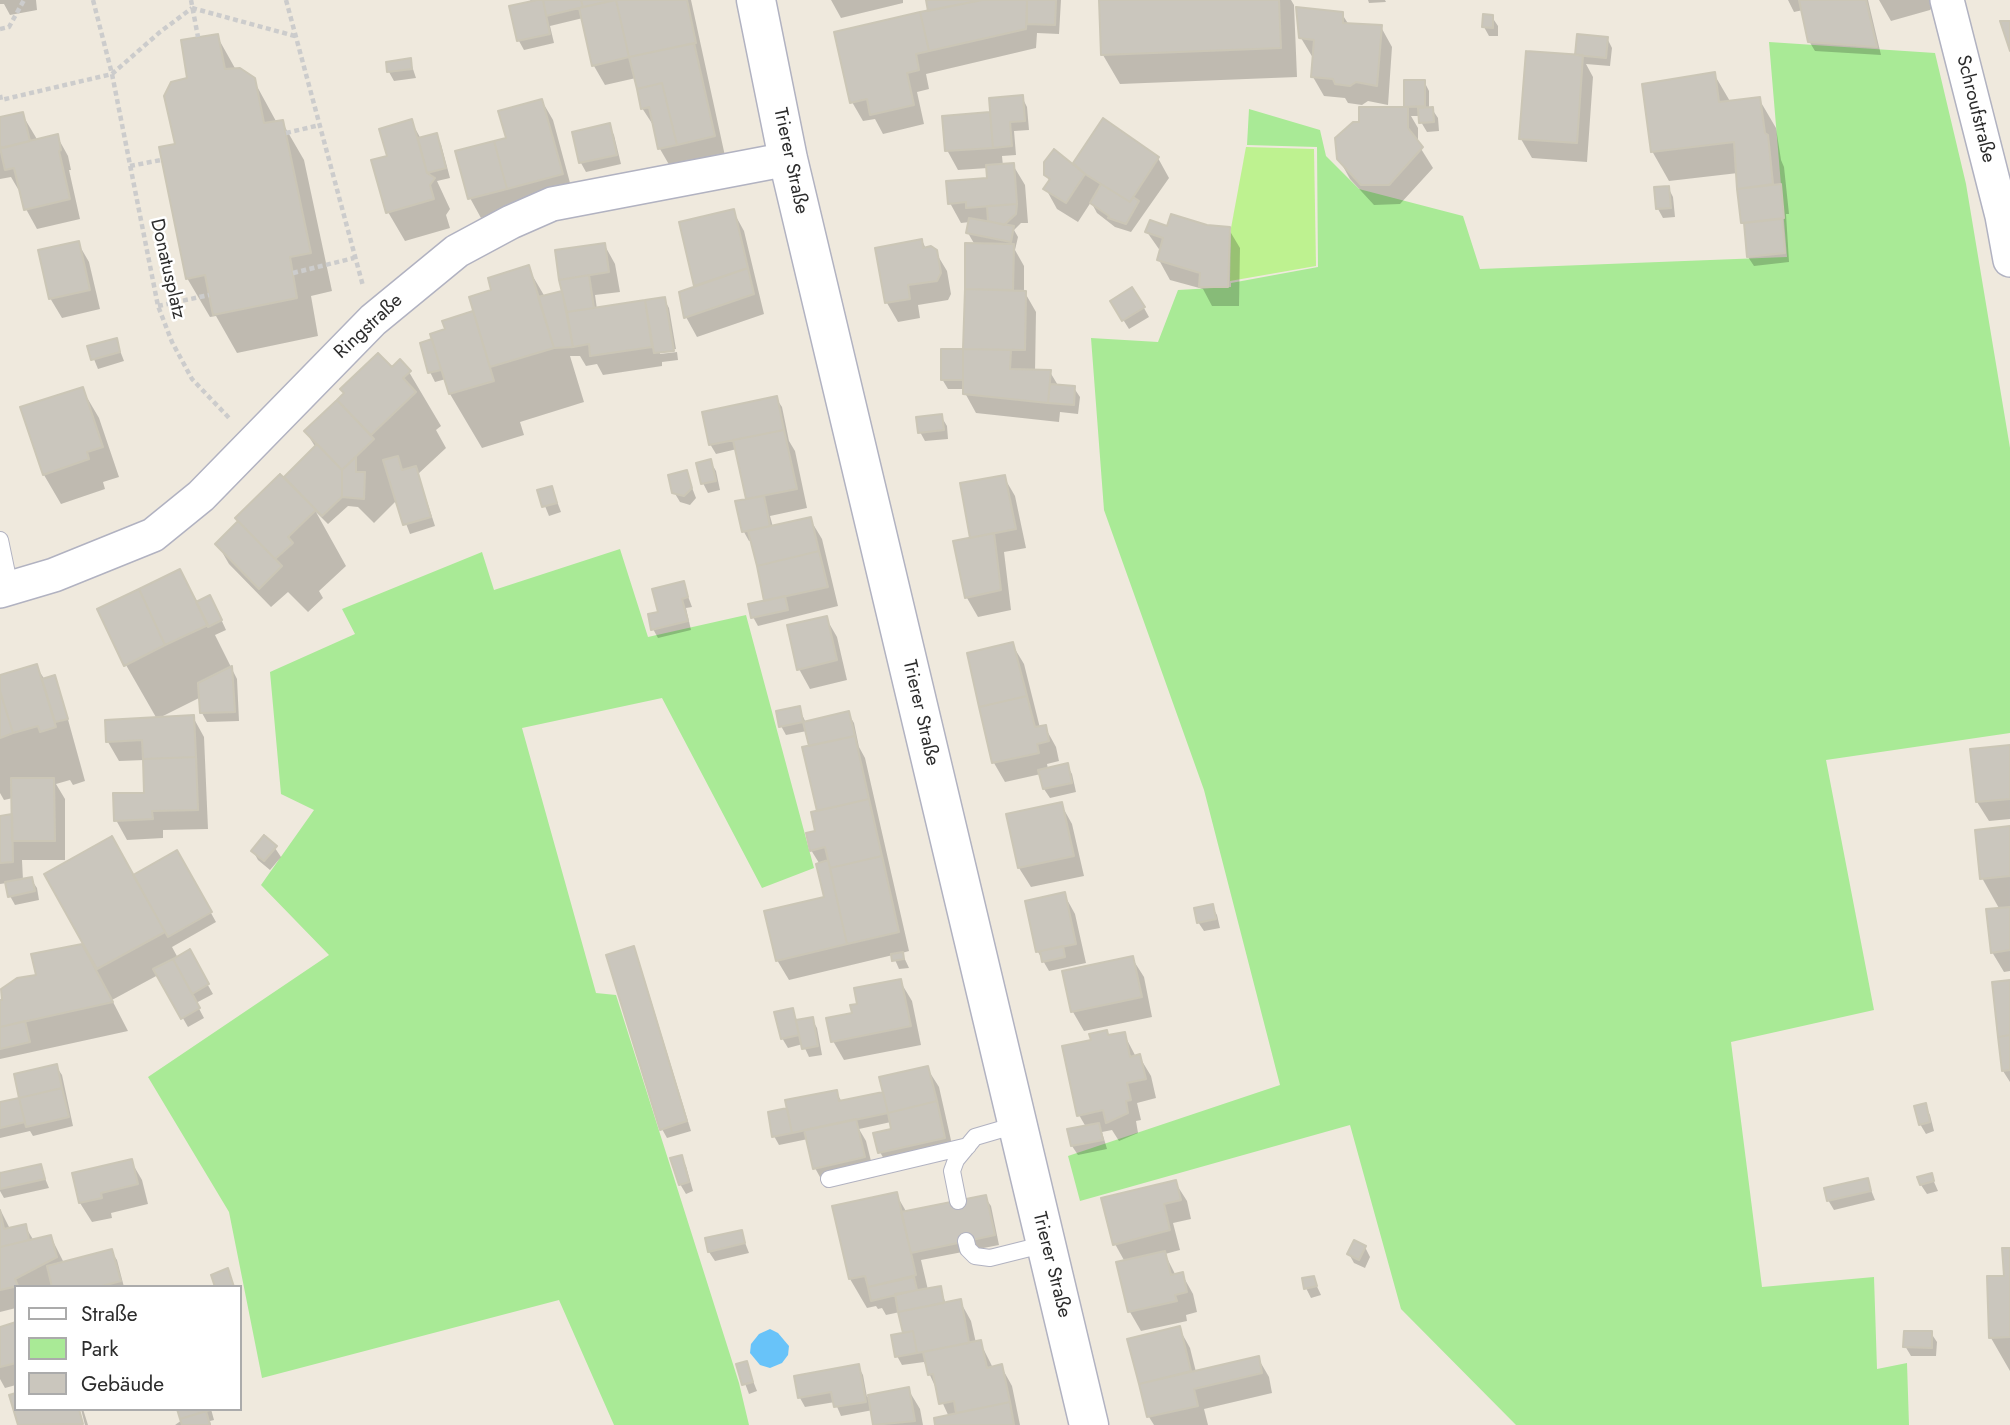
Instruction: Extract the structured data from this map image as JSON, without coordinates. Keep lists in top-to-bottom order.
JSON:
{
  "streets": {
    "main road": ["Trierer Straße"],
    "street": ["Schroufstraße", "Ringstraße"],
    "path": ["Donatusplatz"]
  },
  "crossings": [
    ["Trierer Straße", "Ringstraße"],
    ["Donatusplatz", "Ringstraße"]
  ],
  "legend": ["Straße", "Park", "Gebäude"]
}
